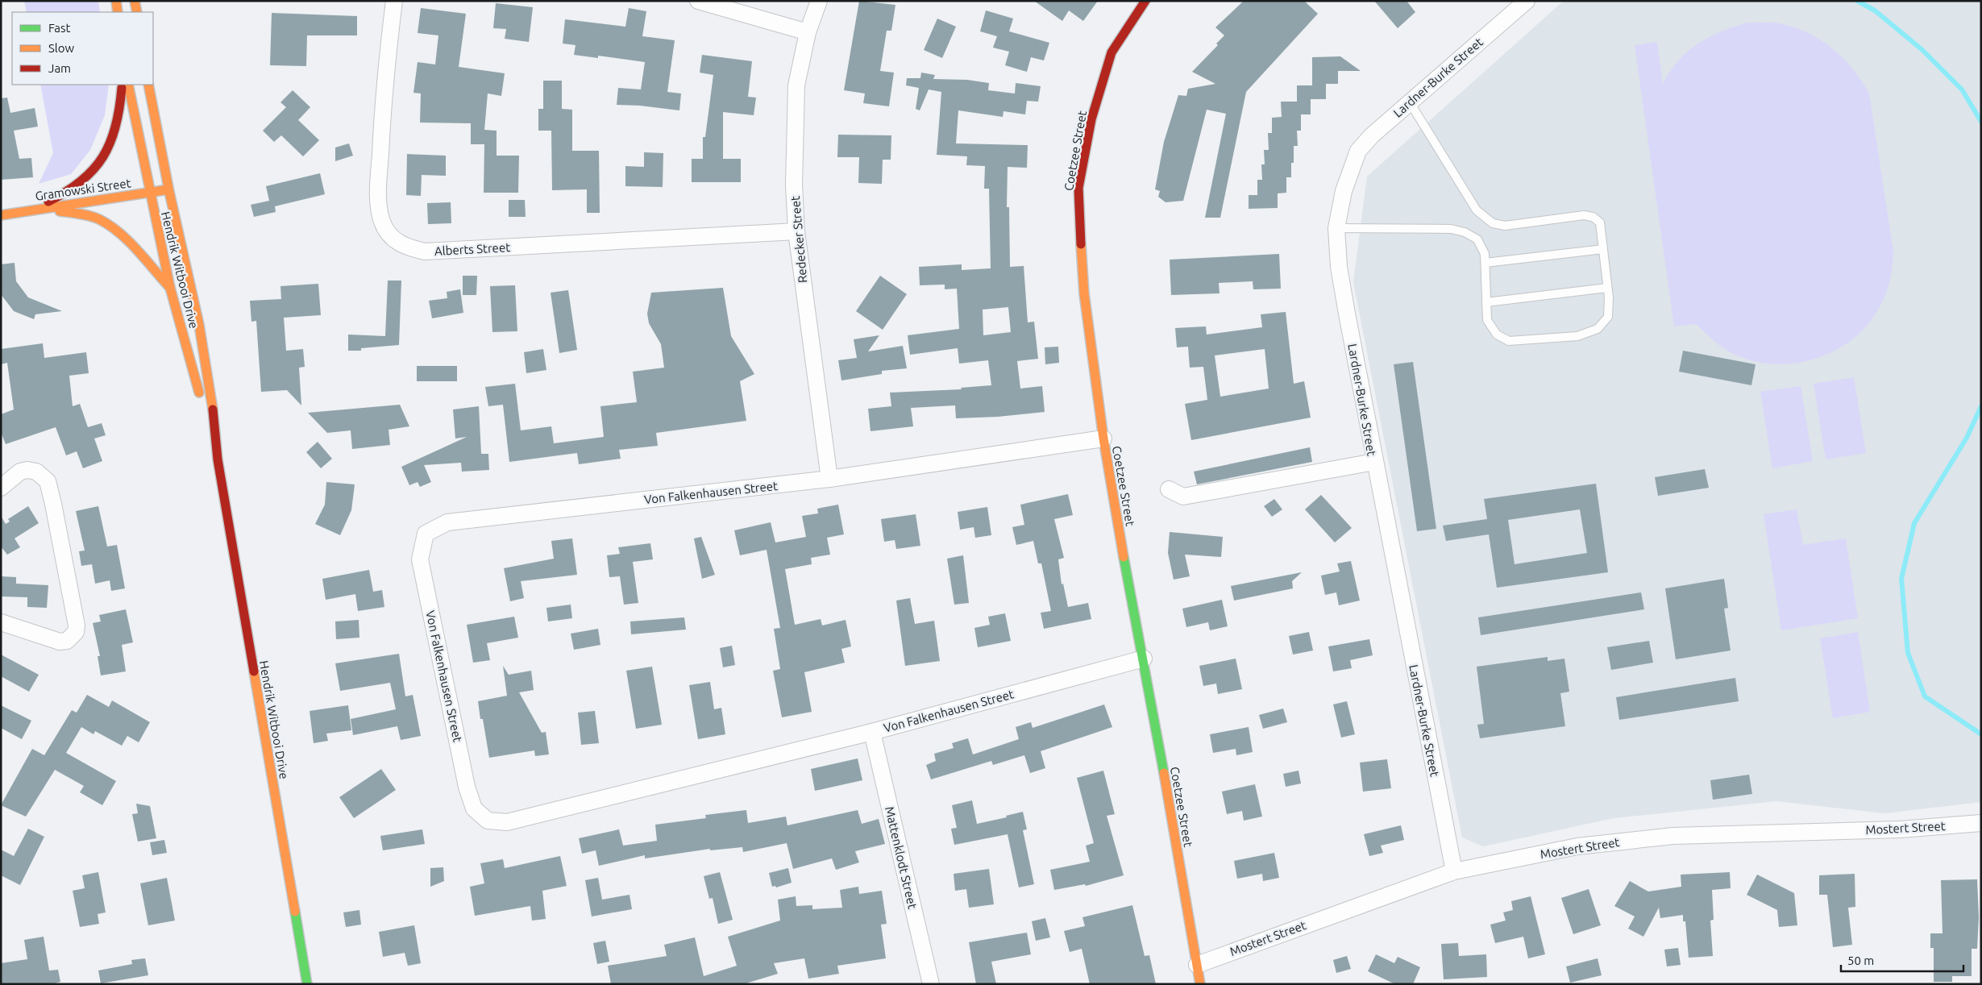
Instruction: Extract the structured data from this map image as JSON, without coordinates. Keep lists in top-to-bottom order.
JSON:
{
  "streets": {
    "main road": ["Coetzee Street", "Gramowski Street", "Hendrik Witbooi Drive"],
    "street": [
      "Lardner-Burke Street",
      "Redecker Street",
      "Alberts Street",
      "Von Falkenhausen Street",
      "Mostert Street",
      "Mattenklodt Street"
    ]
  },
  "crossings": [
    ["Lardner-Burke Street", "Mostert Street"],
    ["Coetzee Street", "Von Falkenhausen Street"],
    ["Coetzee Street", "Mostert Street"],
    ["Gramowski Street", "Hendrik Witbooi Drive"],
    ["Redecker Street", "Alberts Street"],
    ["Redecker Street", "Von Falkenhausen Street"],
    ["Von Falkenhausen Street", "Mattenklodt Street"]
  ],
  "legend": ["Fast", "Slow", "Jam"],
  "scale_bar": "50 m"
}
